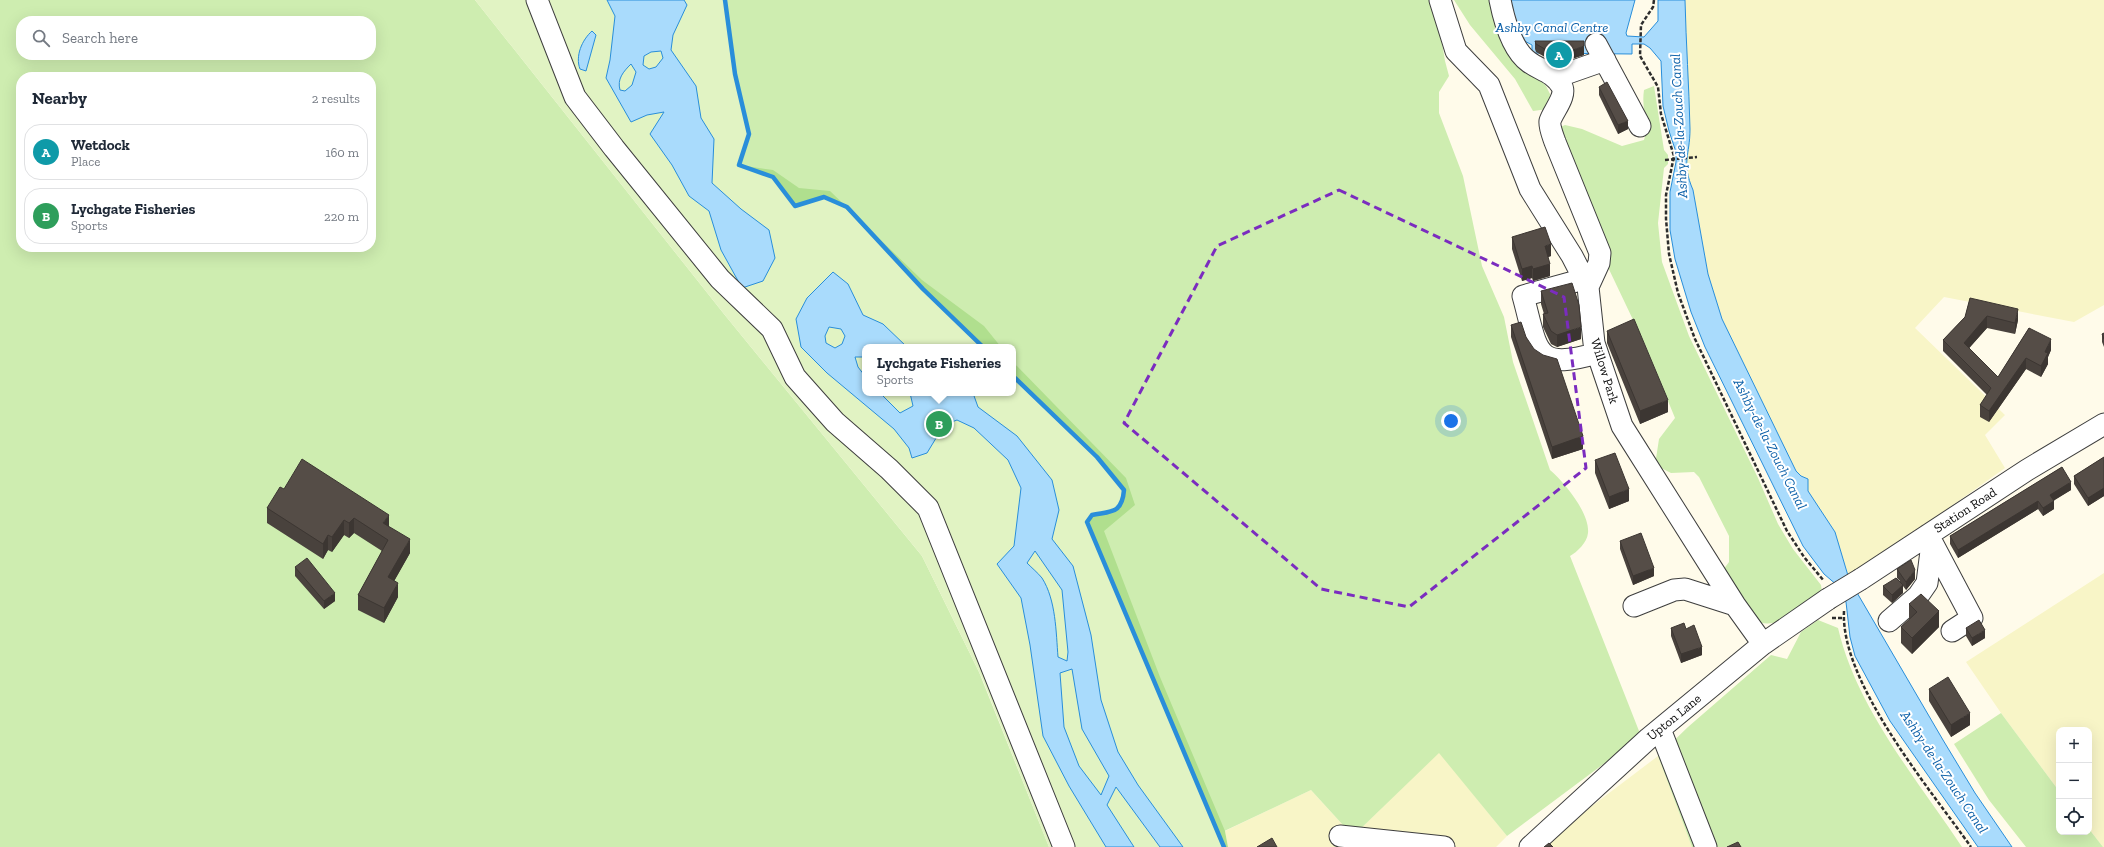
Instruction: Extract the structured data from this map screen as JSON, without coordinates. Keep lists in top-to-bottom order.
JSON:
{
  "streets": {
    "street": ["Willow Park", "Station Road", "Upton Lane"]
  },
  "crossings": [
    ["Willow Park", "Upton Lane"],
    ["Station Road", "Upton Lane"]
  ],
  "water": ["Ashby Canal Centre", "Ashby-de-la-Zouch Canal"],
  "page": {
    "search": "Search here",
    "pins": ["A", "B"],
    "heading": ["Nearby", "2 results"],
    "list": [
      {
        "mark": "A",
        "name": "Wetdock",
        "note": "Place",
        "value": "160 m"
      },
      {
        "mark": "B",
        "name": "Lychgate Fisheries",
        "note": "Sports",
        "value": "220 m"
      }
    ],
    "popup": ["Lychgate Fisheries", "Sports"],
    "map_buttons": ["+", "−"]
  }
}
